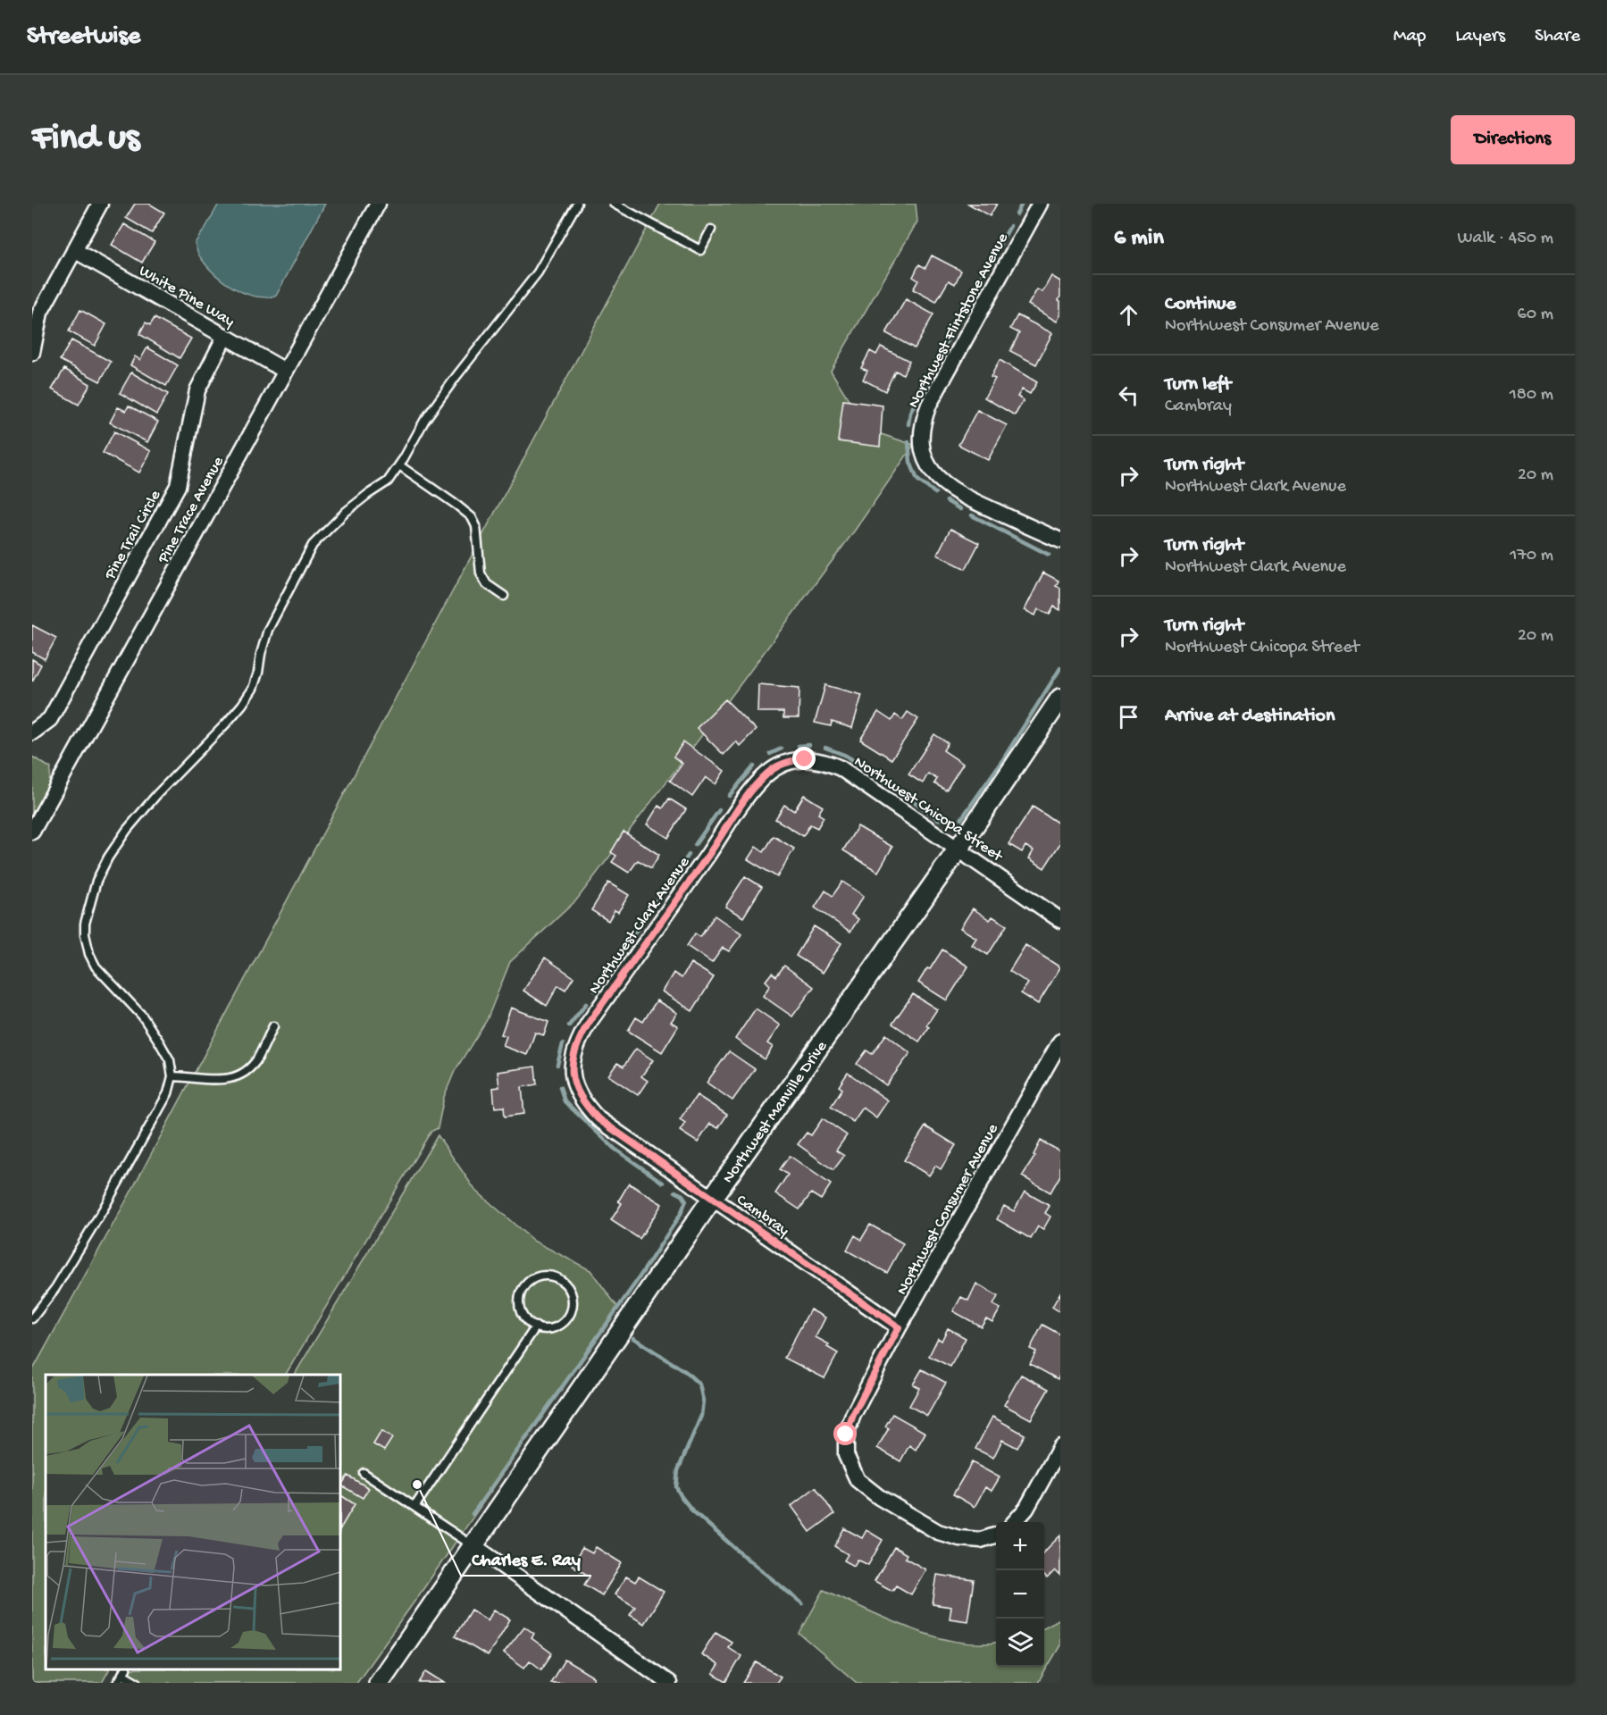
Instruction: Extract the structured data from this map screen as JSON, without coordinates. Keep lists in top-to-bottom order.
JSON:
{
  "streets": {
    "street": [
      "White Pine Way",
      "Northwest Flintstone Avenue",
      "Pine Trace Avenue",
      "Pine Trail Circle",
      "Northwest Chicopa Street",
      "Northwest Clark Avenue",
      "Northwest Manville Drive",
      "Northwest Consumer Avenue",
      "Cambray"
    ]
  },
  "crossings": [
    ["White Pine Way", "Pine Trace Avenue"],
    ["White Pine Way", "Pine Trail Circle"],
    ["Northwest Chicopa Street", "Northwest Clark Avenue"],
    ["Northwest Chicopa Street", "Northwest Manville Drive"],
    ["Northwest Clark Avenue", "Cambray"],
    ["Northwest Manville Drive", "Cambray"],
    ["Northwest Consumer Avenue", "Cambray"]
  ],
  "places": ["Charles E. Ray"],
  "page": {
    "header": "Streetwise",
    "nav": ["Map", "Layers", "Share"],
    "buttons": "Directions",
    "title": "Find us",
    "heading": ["6 min", "Walk · 450 m"],
    "list": [
      ["Continue", "Northwest Consumer Avenue", "60 m"],
      ["Turn left", "Cambray", "180 m"],
      ["Turn right", "Northwest Clark Avenue", "20 m"],
      ["Turn right", "Northwest Clark Avenue", "170 m"],
      ["Turn right", "Northwest Chicopa Street", "20 m"],
      "Arrive at destination"
    ],
    "map_buttons": ["+", "−"]
  }
}
